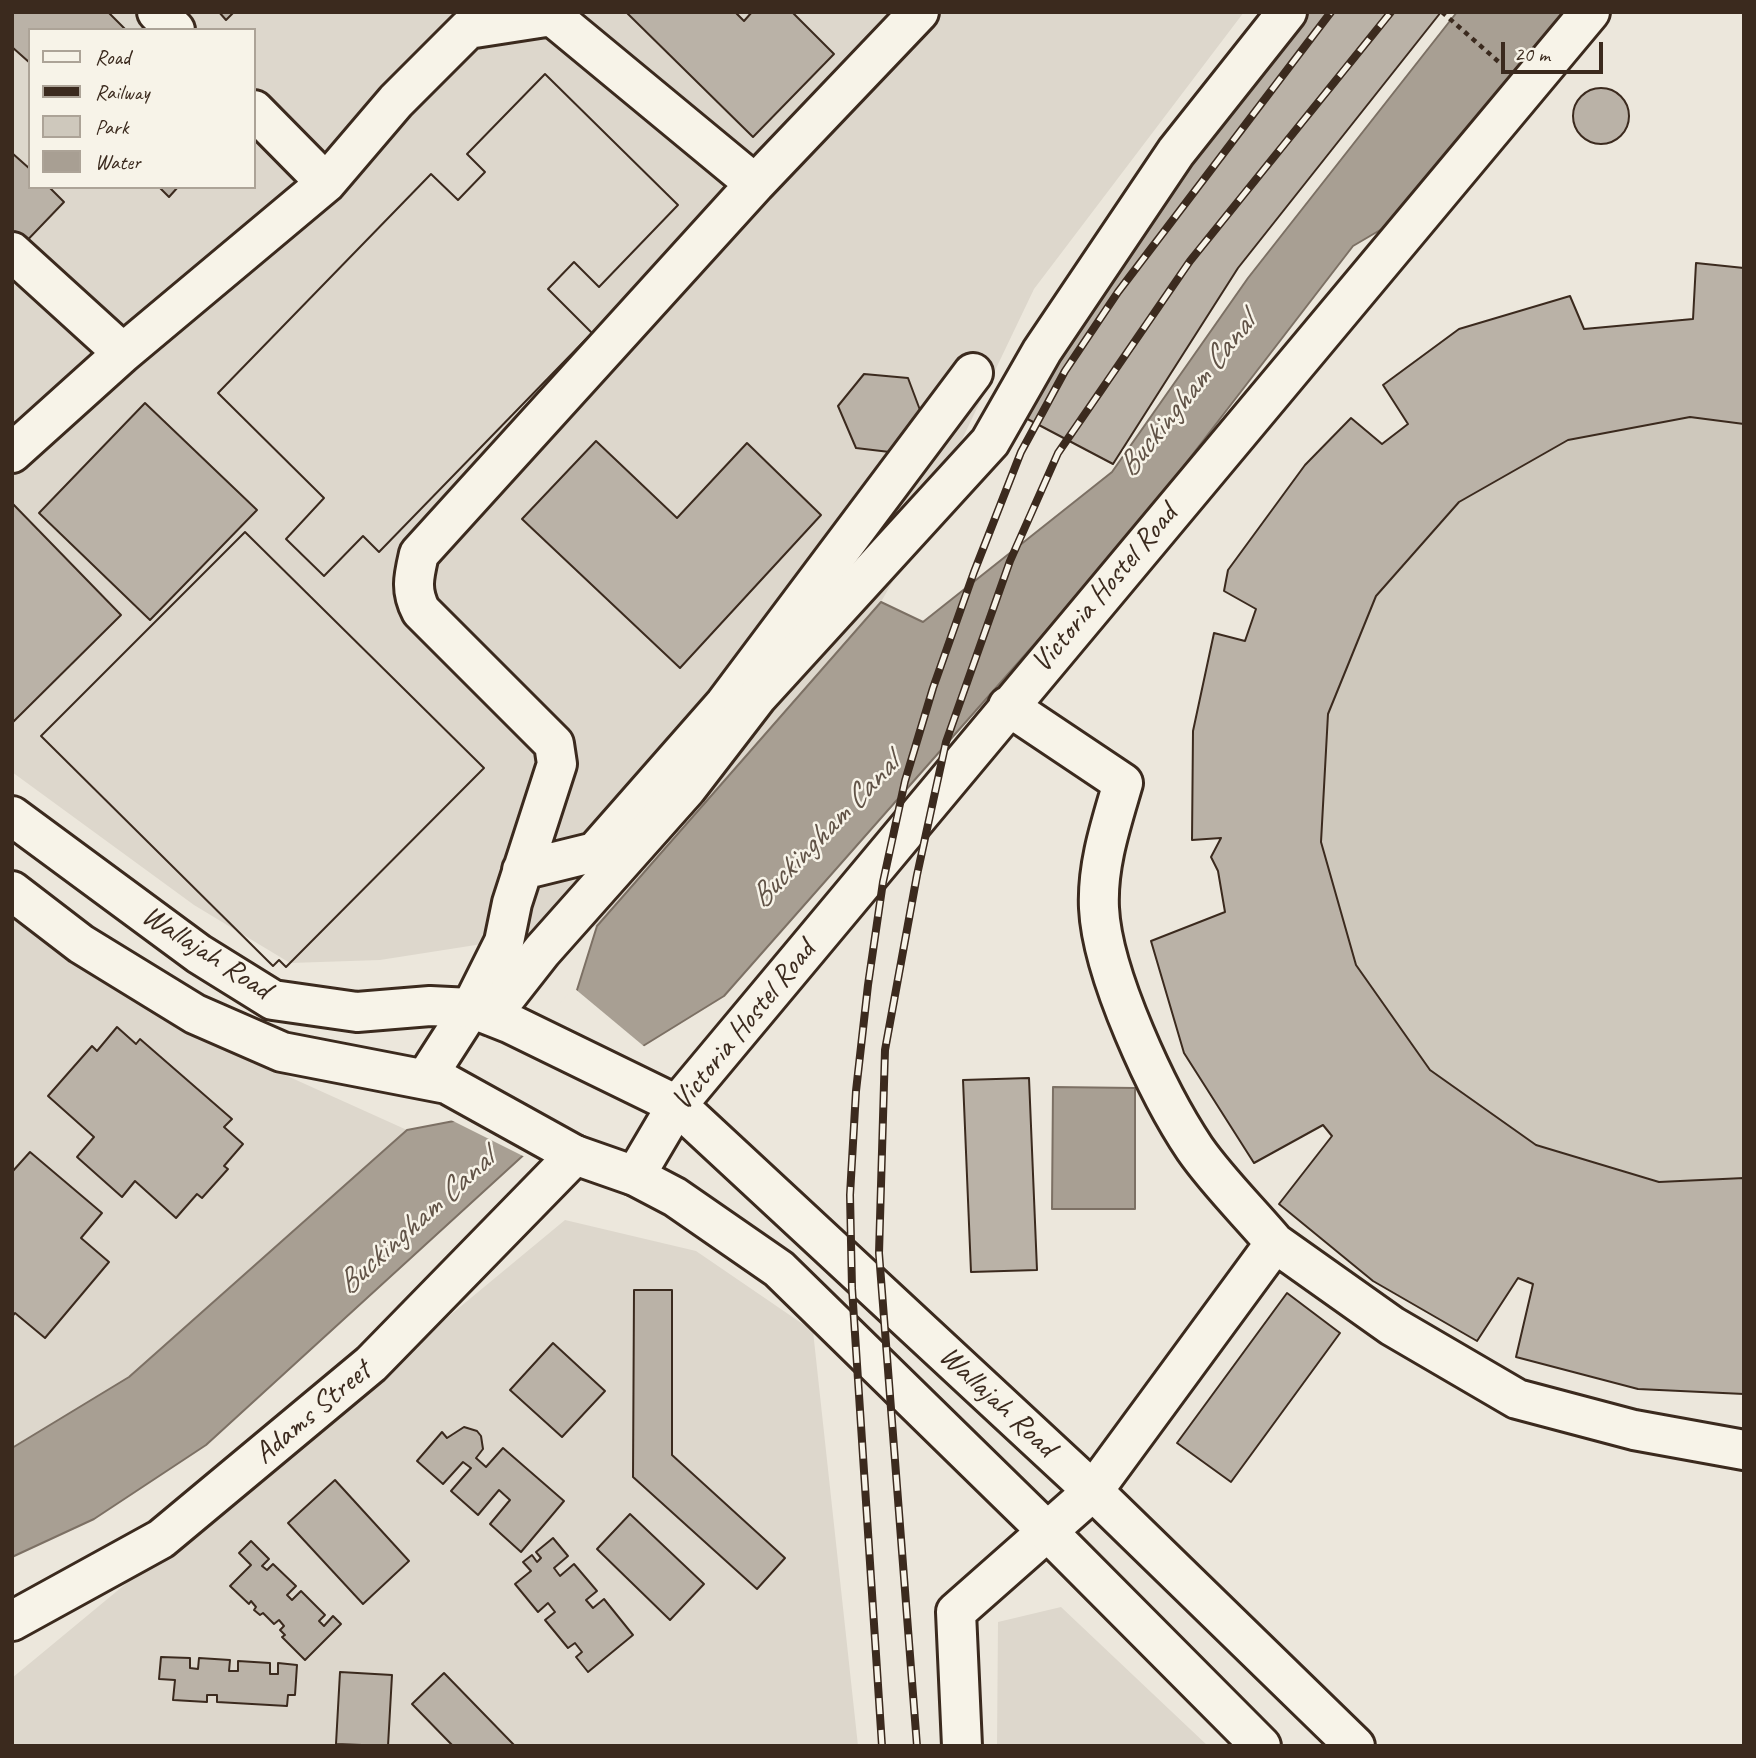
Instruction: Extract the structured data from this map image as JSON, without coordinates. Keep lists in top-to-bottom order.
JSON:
{
  "streets": {
    "main road": ["Victoria Hostel Road", "Wallajah Road", "Adams Street"]
  },
  "crossings": [
    ["Victoria Hostel Road", "Wallajah Road"],
    ["Wallajah Road", "Adams Street"]
  ],
  "water": ["Buckingham Canal"],
  "legend": [
    "Road",
    "Railway",
    "Park",
    "Water"
  ],
  "scale_bar": "20 m"
}
